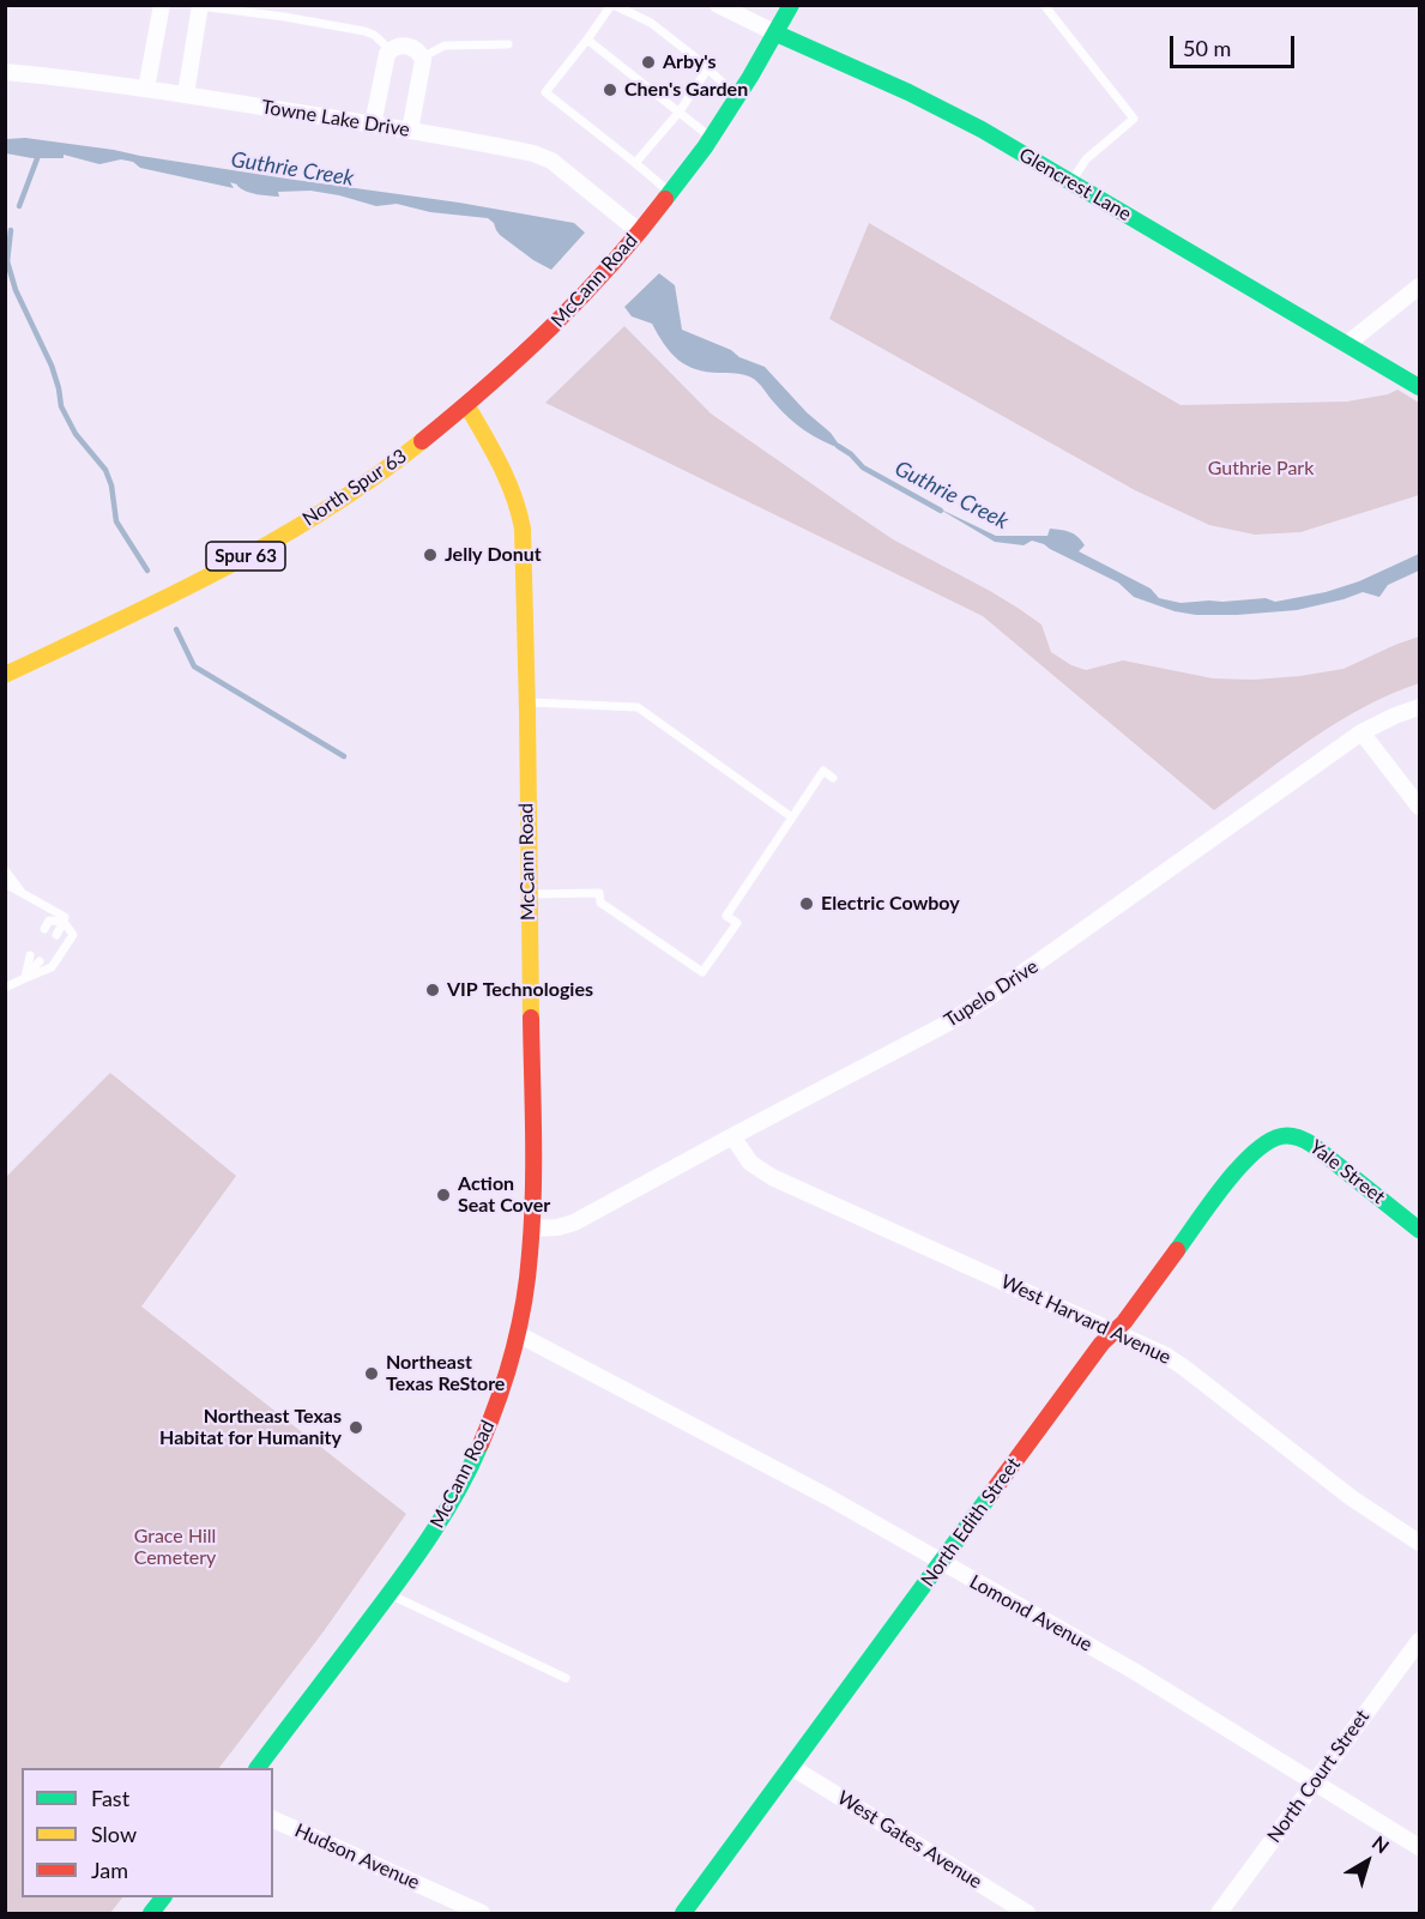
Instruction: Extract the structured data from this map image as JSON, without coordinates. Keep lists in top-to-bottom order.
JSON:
{
  "streets": {
    "street": [
      "Towne Lake Drive",
      "Glencrest Lane",
      "McCann Road",
      "North Spur 63",
      "Spur 63",
      "Tupelo Drive",
      "Yale Street",
      "West Harvard Avenue",
      "North Edith Street",
      "Lomond Avenue",
      "North Court Street",
      "West Gates Avenue",
      "Hudson Avenue"
    ]
  },
  "crossings": [
    ["Towne Lake Drive", "McCann Road"],
    ["Glencrest Lane", "McCann Road"],
    ["McCann Road", "North Spur 63"],
    ["McCann Road", "Tupelo Drive"],
    ["McCann Road", "Lomond Avenue"],
    ["Tupelo Drive", "West Harvard Avenue"],
    ["Yale Street", "North Edith Street"],
    ["West Harvard Avenue", "North Edith Street"],
    ["North Edith Street", "Lomond Avenue"],
    ["North Edith Street", "West Gates Avenue"],
    ["Lomond Avenue", "North Court Street"]
  ],
  "water": ["Guthrie Creek"],
  "parks": ["Guthrie Park", "Grace Hill Cemetery"],
  "places": [
    "Arby's",
    "Chen's Garden",
    "Jelly Donut",
    "Electric Cowboy",
    "VIP Technologies",
    "Action Seat Cover",
    "Northeast Texas ReStore",
    "Northeast Texas Habitat for Humanity"
  ],
  "legend": ["Fast", "Slow", "Jam"],
  "scale_bar": "50 m",
  "north": "top right"
}
